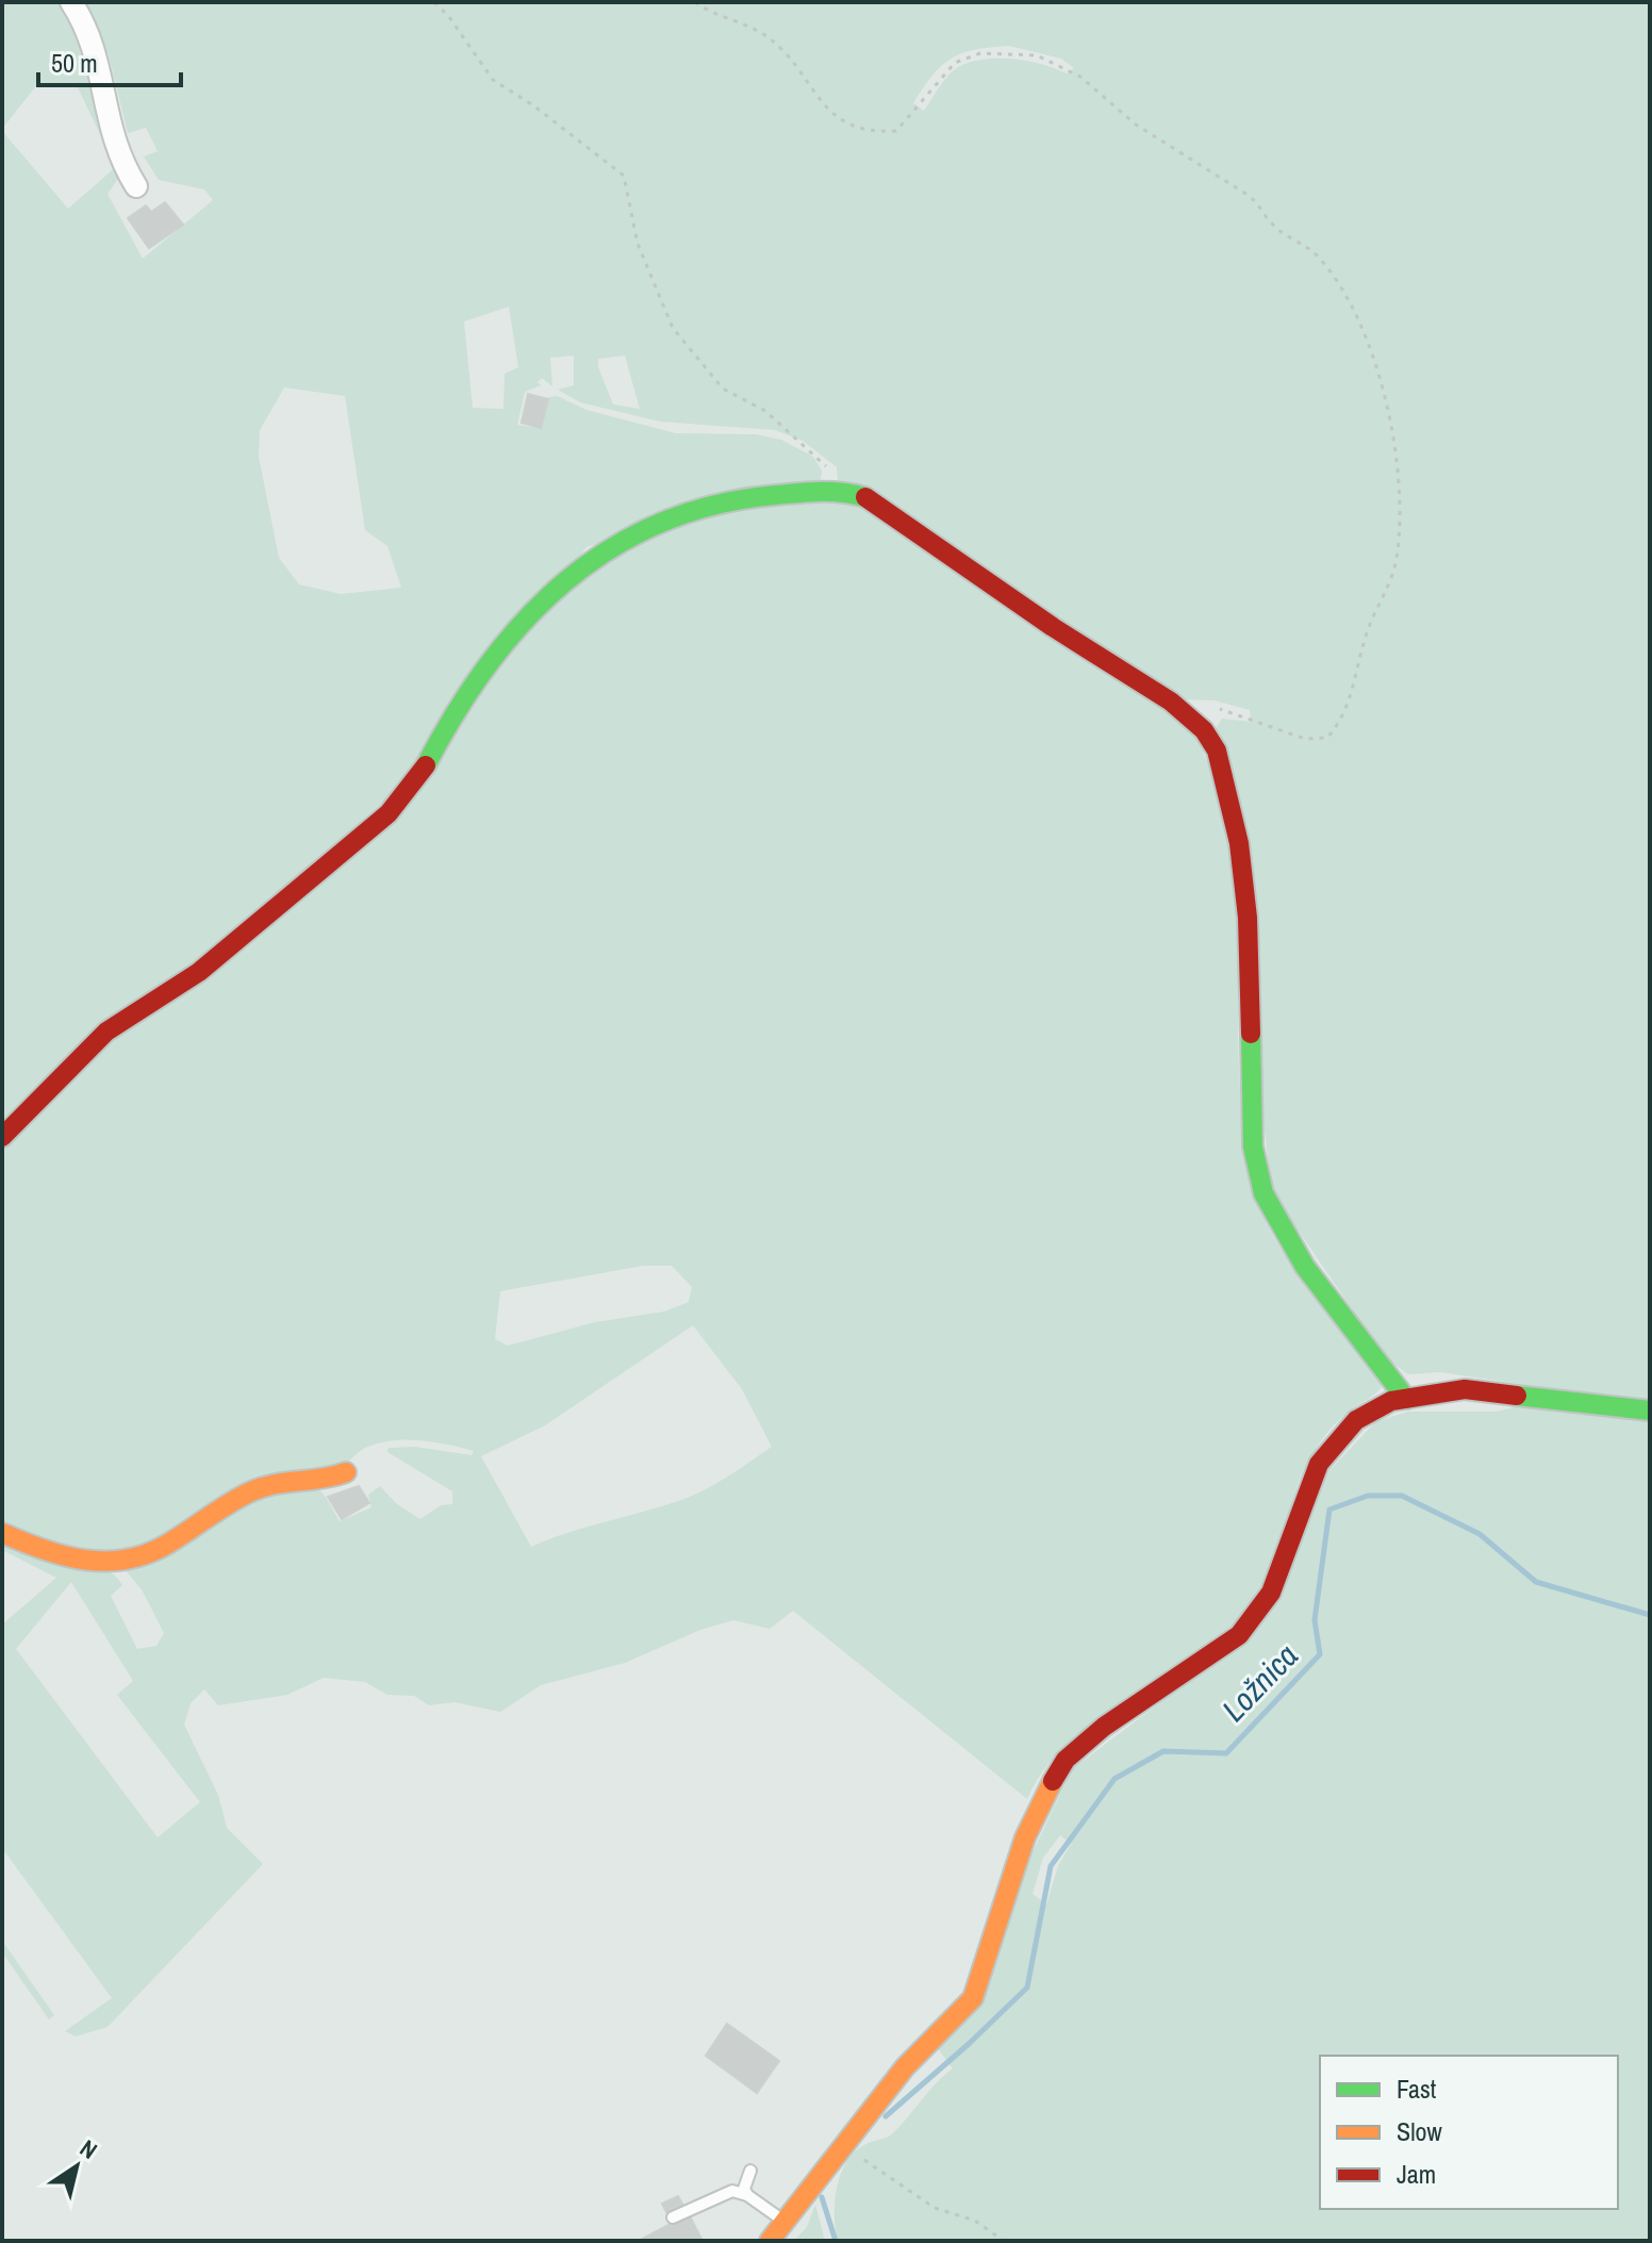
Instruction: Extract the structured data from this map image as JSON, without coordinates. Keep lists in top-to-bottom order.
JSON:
{
  "water": ["Ložnica"],
  "legend": ["Fast", "Slow", "Jam"],
  "scale_bar": "50 m",
  "north": "top right"
}
